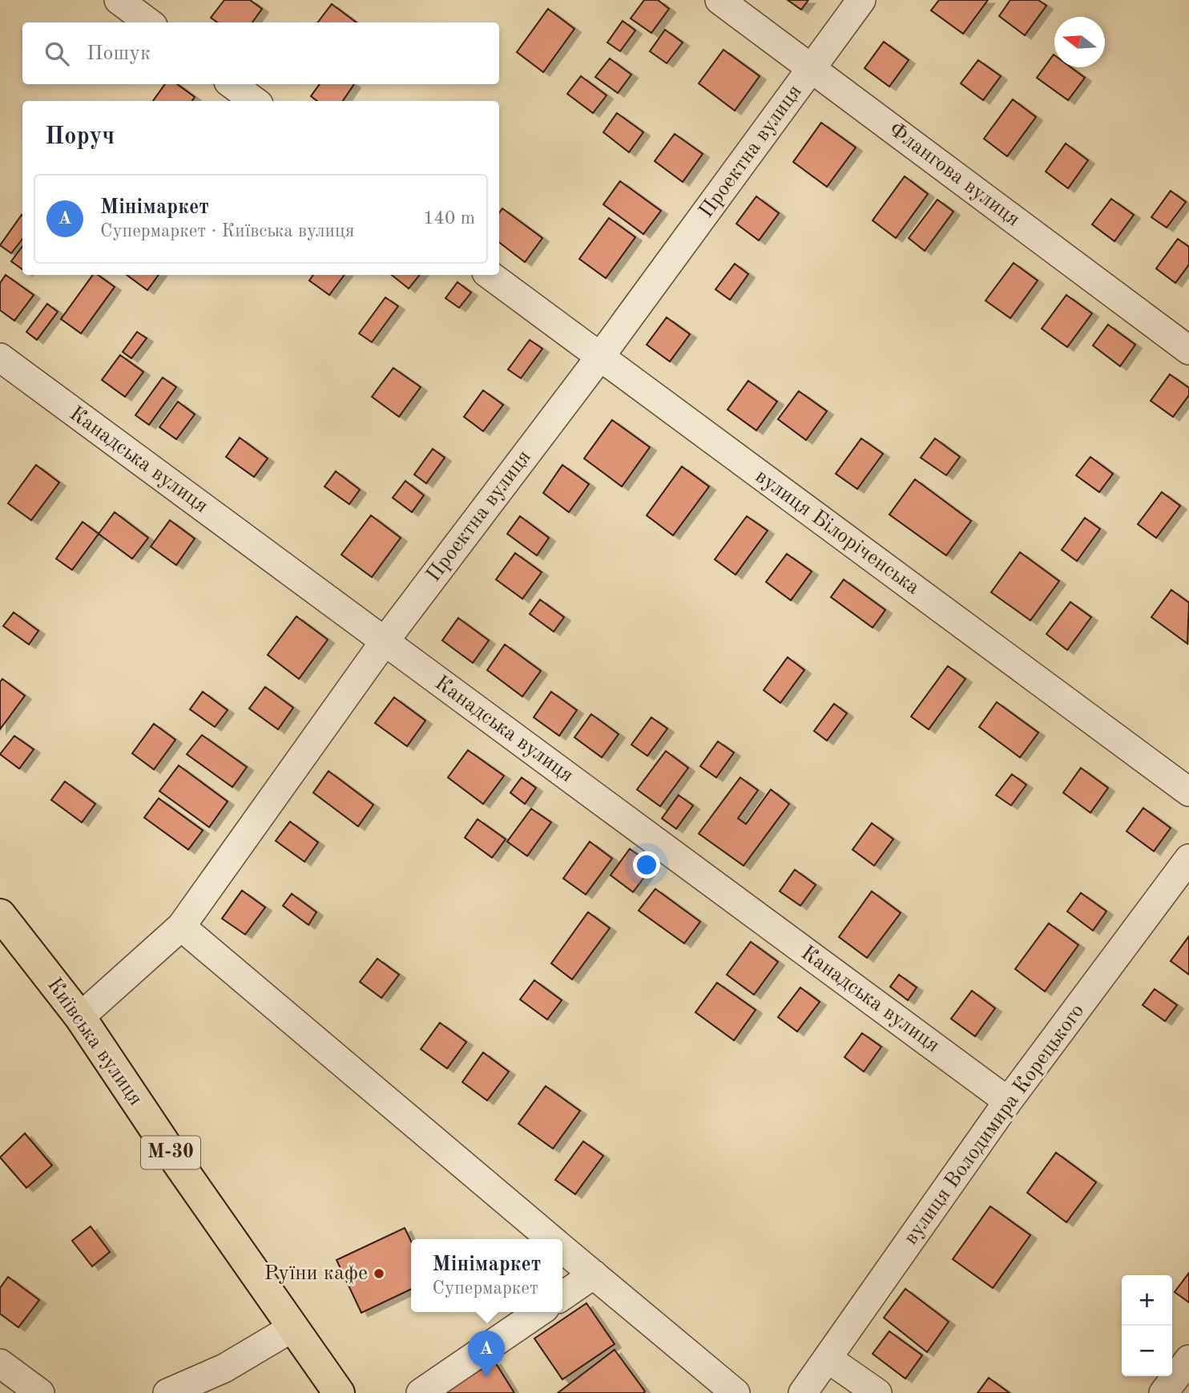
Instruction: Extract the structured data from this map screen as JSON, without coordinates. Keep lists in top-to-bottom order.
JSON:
{
  "streets": {
    "highway": ["Київська вулиця", "М-30"],
    "street": [
      "Проектна вулиця",
      "Флангова вулиця",
      "Канадська вулиця",
      "вулиця Білоріченська",
      "вулиця Володимира Корецького"
    ]
  },
  "crossings": [
    ["Проектна вулиця", "Флангова вулиця"],
    ["Проектна вулиця", "Канадська вулиця"],
    ["Проектна вулиця", "вулиця Білоріченська"],
    ["Проектна вулиця", "Київська вулиця"],
    ["Канадська вулиця", "вулиця Володимира Корецького"]
  ],
  "places": ["Руїни кафе"],
  "north": "left",
  "page": {
    "search": "Пошук",
    "heading": "Поруч",
    "list": [
      {
        "mark": "A",
        "name": "Мінімаркет",
        "note": "Супермаркет · Київська вулиця",
        "value": "140 m"
      }
    ],
    "popup": ["Мінімаркет", "Супермаркет"],
    "map_buttons": ["+", "−"],
    "pins": "A"
  }
}
